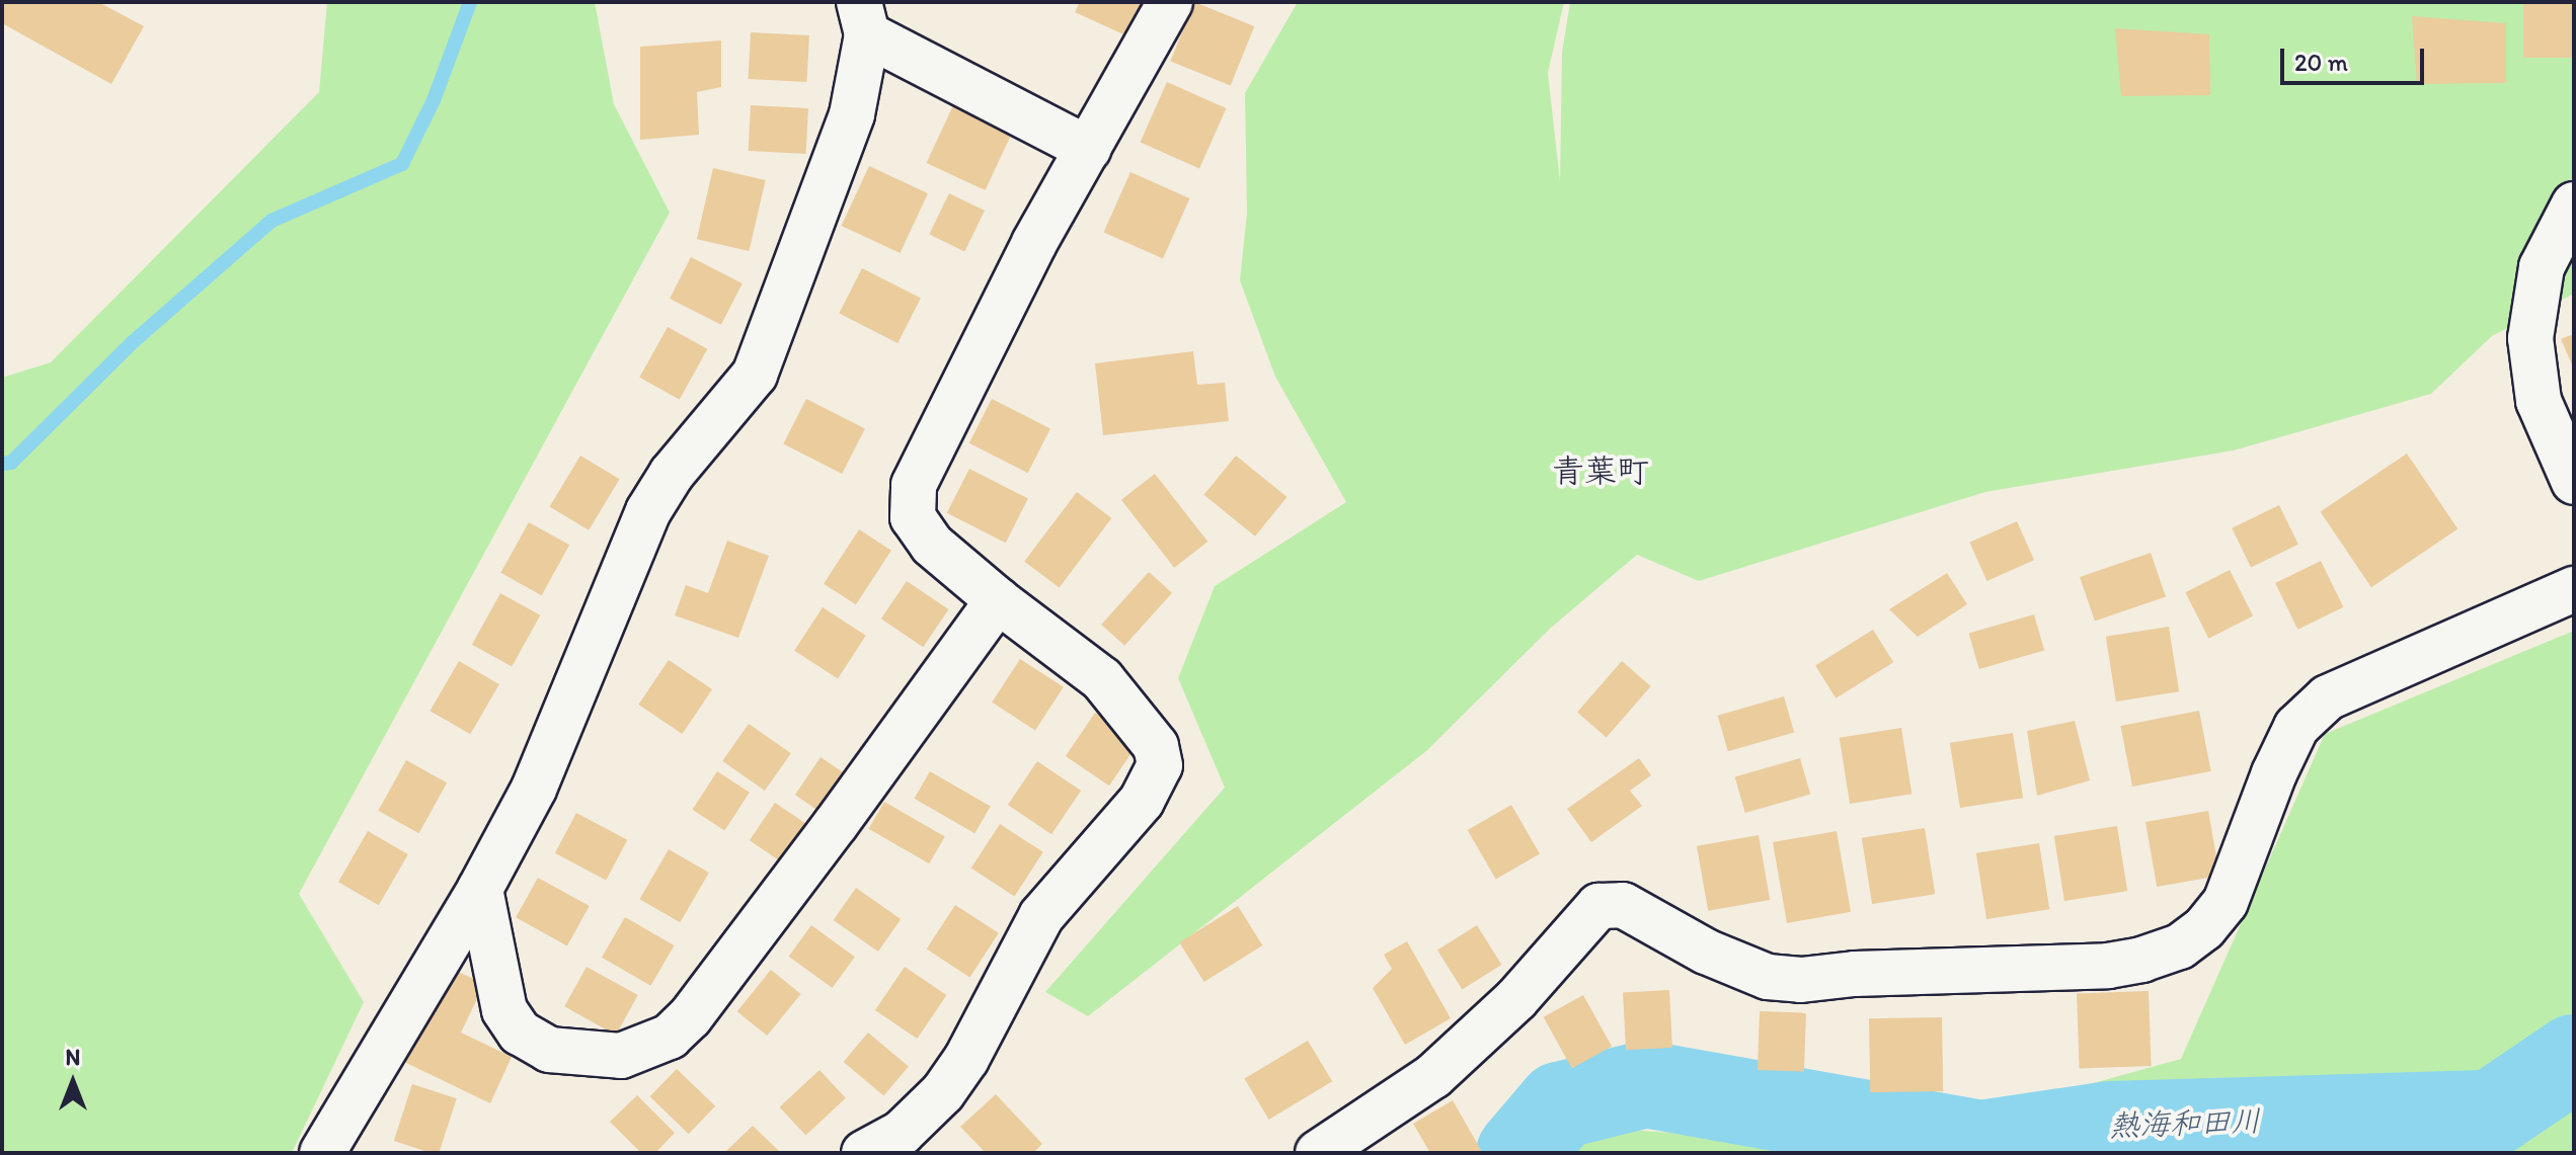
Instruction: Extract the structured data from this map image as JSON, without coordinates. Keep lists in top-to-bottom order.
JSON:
{
  "districts": ["青葉町"],
  "water": ["熱海和田川"],
  "scale_bar": "20 m",
  "north": "top"
}
